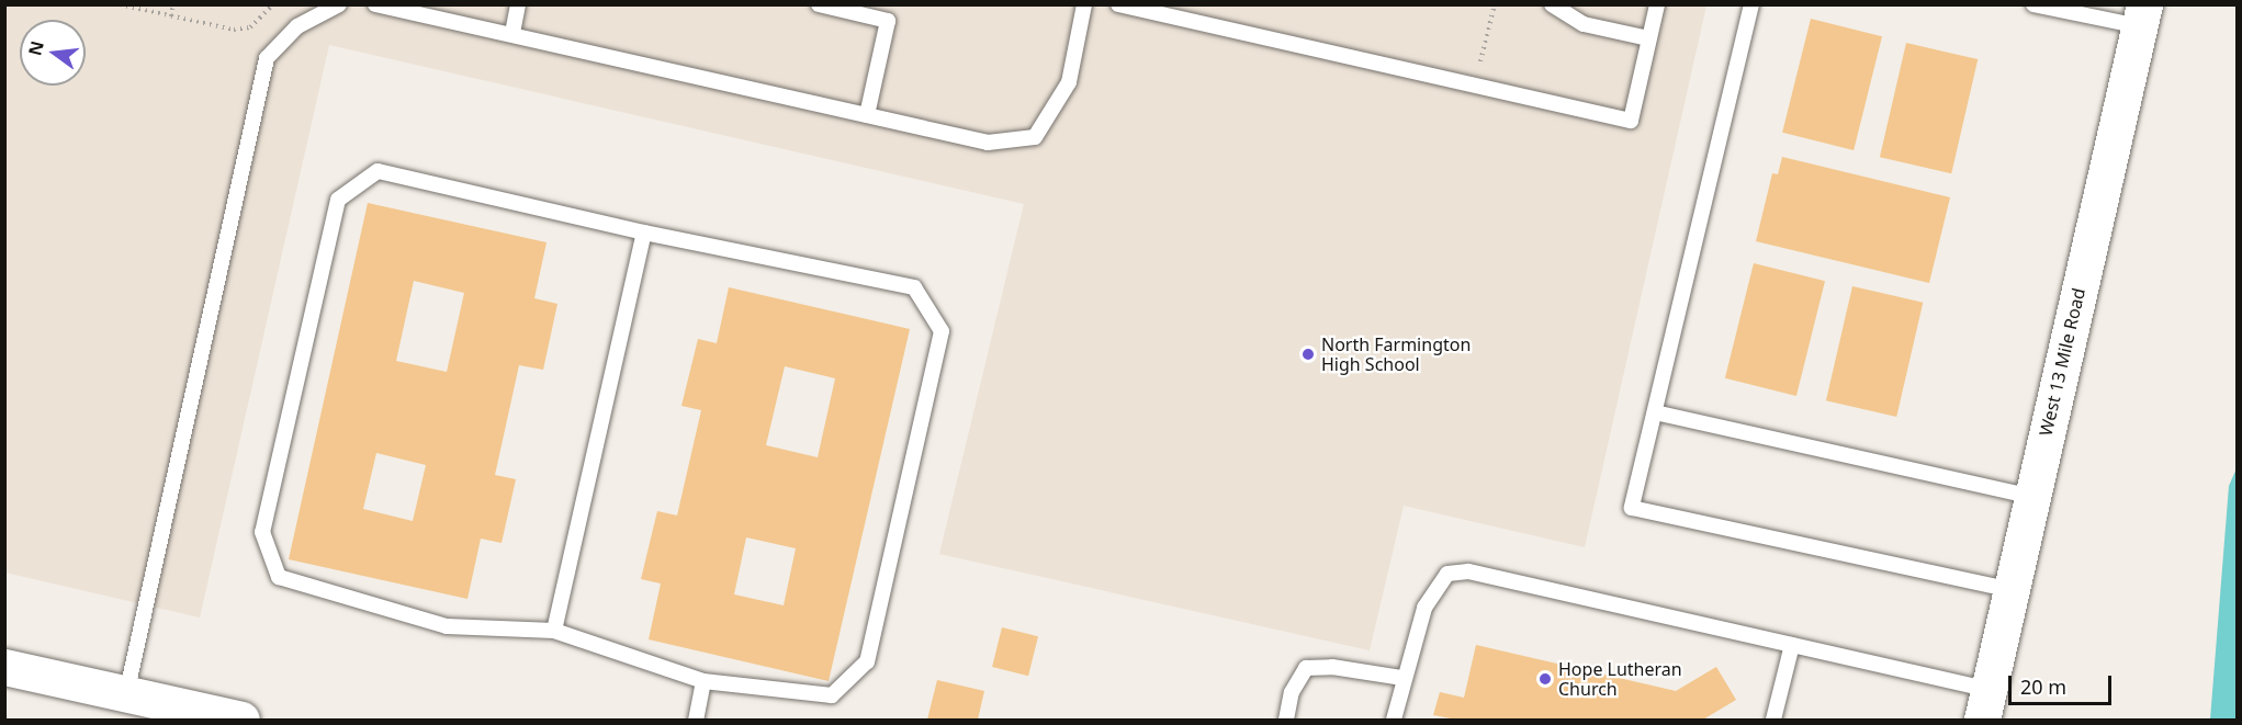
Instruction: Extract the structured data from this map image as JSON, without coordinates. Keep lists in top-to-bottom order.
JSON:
{
  "streets": {
    "street": ["West 13 Mile Road"]
  },
  "places": ["North Farmington High School", "Hope Lutheran Church"],
  "scale_bar": "20 m",
  "north": "left"
}
